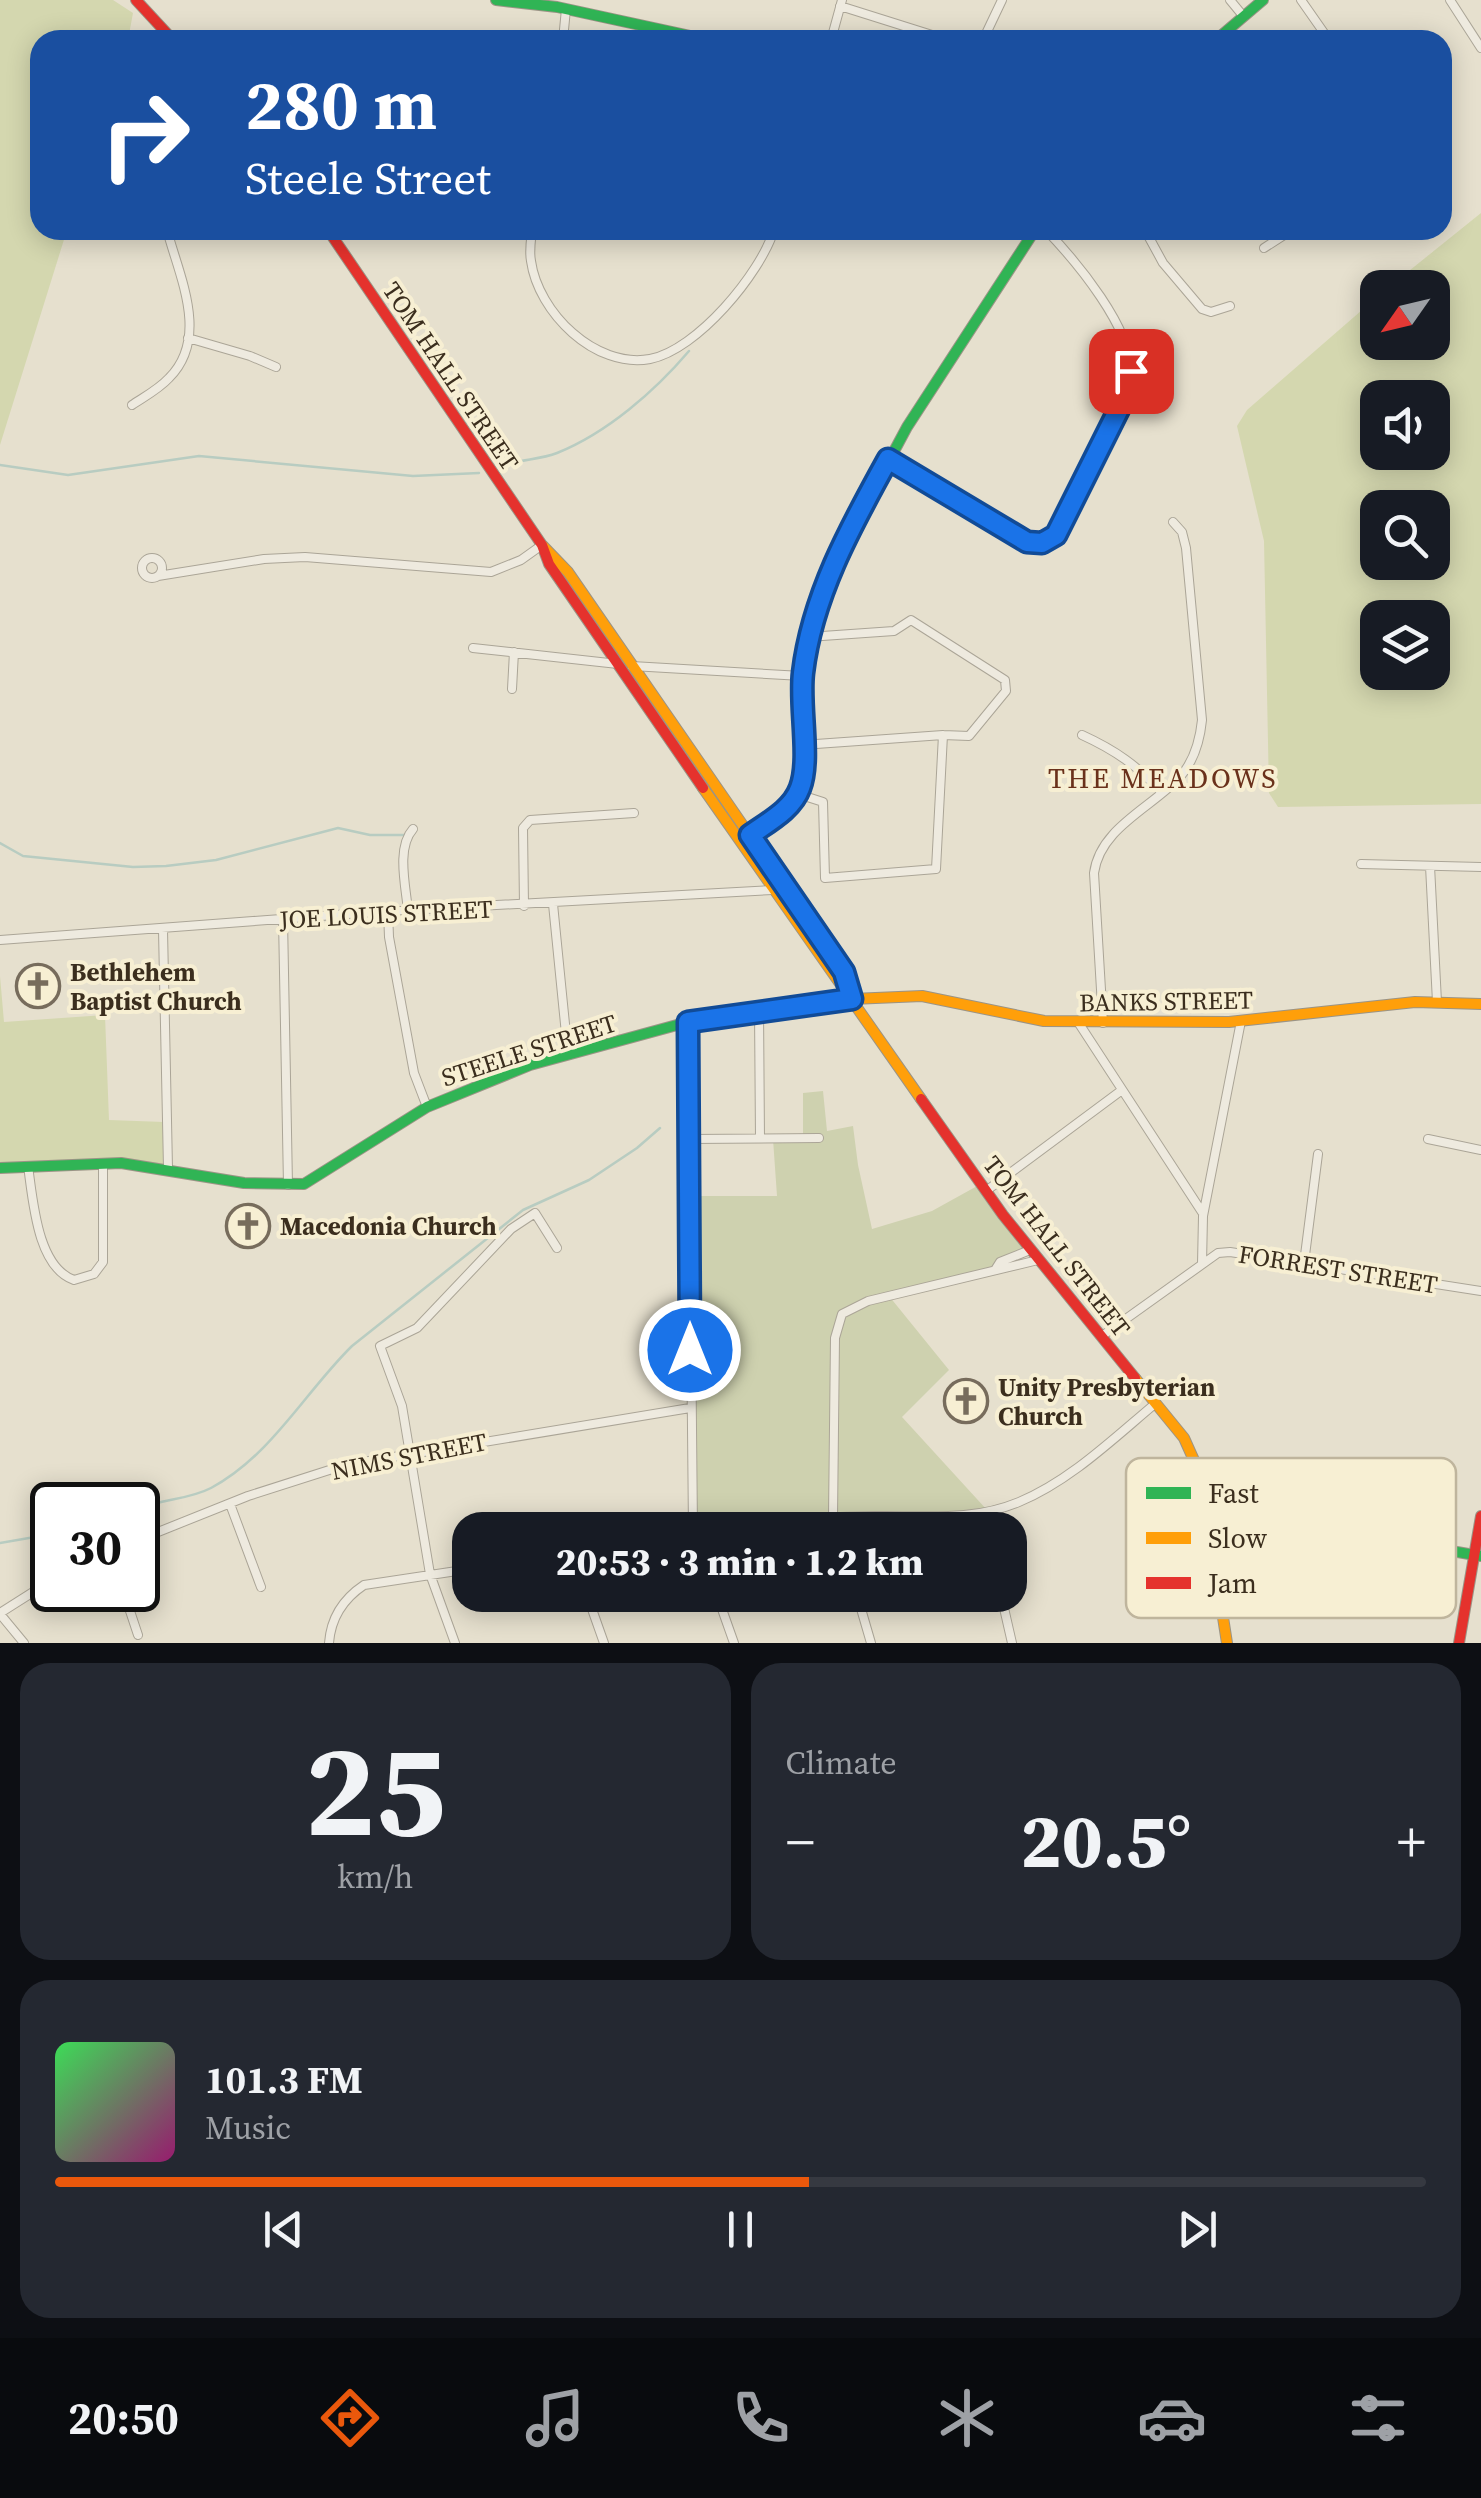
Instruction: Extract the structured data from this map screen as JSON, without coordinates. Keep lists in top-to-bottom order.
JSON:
{
  "streets": {
    "street": [
      "TOM HALL STREET",
      "JOE LOUIS STREET",
      "BANKS STREET",
      "STEELE STREET",
      "FORREST STREET",
      "NIMS STREET"
    ]
  },
  "crossings": [
    ["TOM HALL STREET", "JOE LOUIS STREET"],
    ["TOM HALL STREET", "BANKS STREET"],
    ["TOM HALL STREET", "STEELE STREET"],
    ["TOM HALL STREET", "FORREST STREET"],
    ["BANKS STREET", "STEELE STREET"]
  ],
  "districts": ["THE MEADOWS"],
  "places": {
    "church": ["Bethlehem Baptist Church", "Macedonia Church", "Unity Presbyterian Church"]
  },
  "legend": ["Fast", "Slow", "Jam"],
  "north": "bottom left",
  "page": {
    "turn": ["280 m", "Steele Street"],
    "limit": "30",
    "trip": "20:53 · 3 min · 1.2 km",
    "tile": [
      ["25", "km/h"],
      "Climate"
    ],
    "heat": ["−", "20.5°", "+"],
    "song": ["101.3 FM", "Music"],
    "tabs": "20:50"
  }
}
